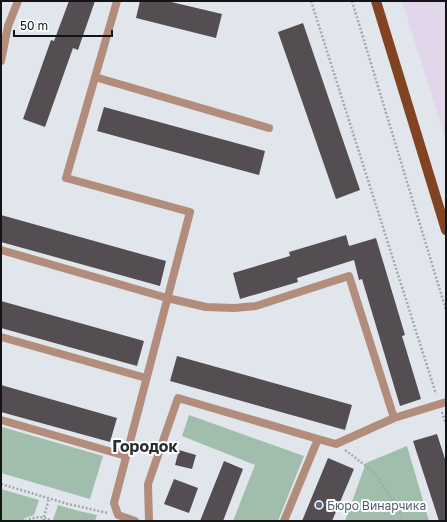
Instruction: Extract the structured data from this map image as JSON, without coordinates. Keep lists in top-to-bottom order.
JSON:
{
  "districts": ["Городок"],
  "places": ["Бюро Винарчика"],
  "scale_bar": "50 m"
}
